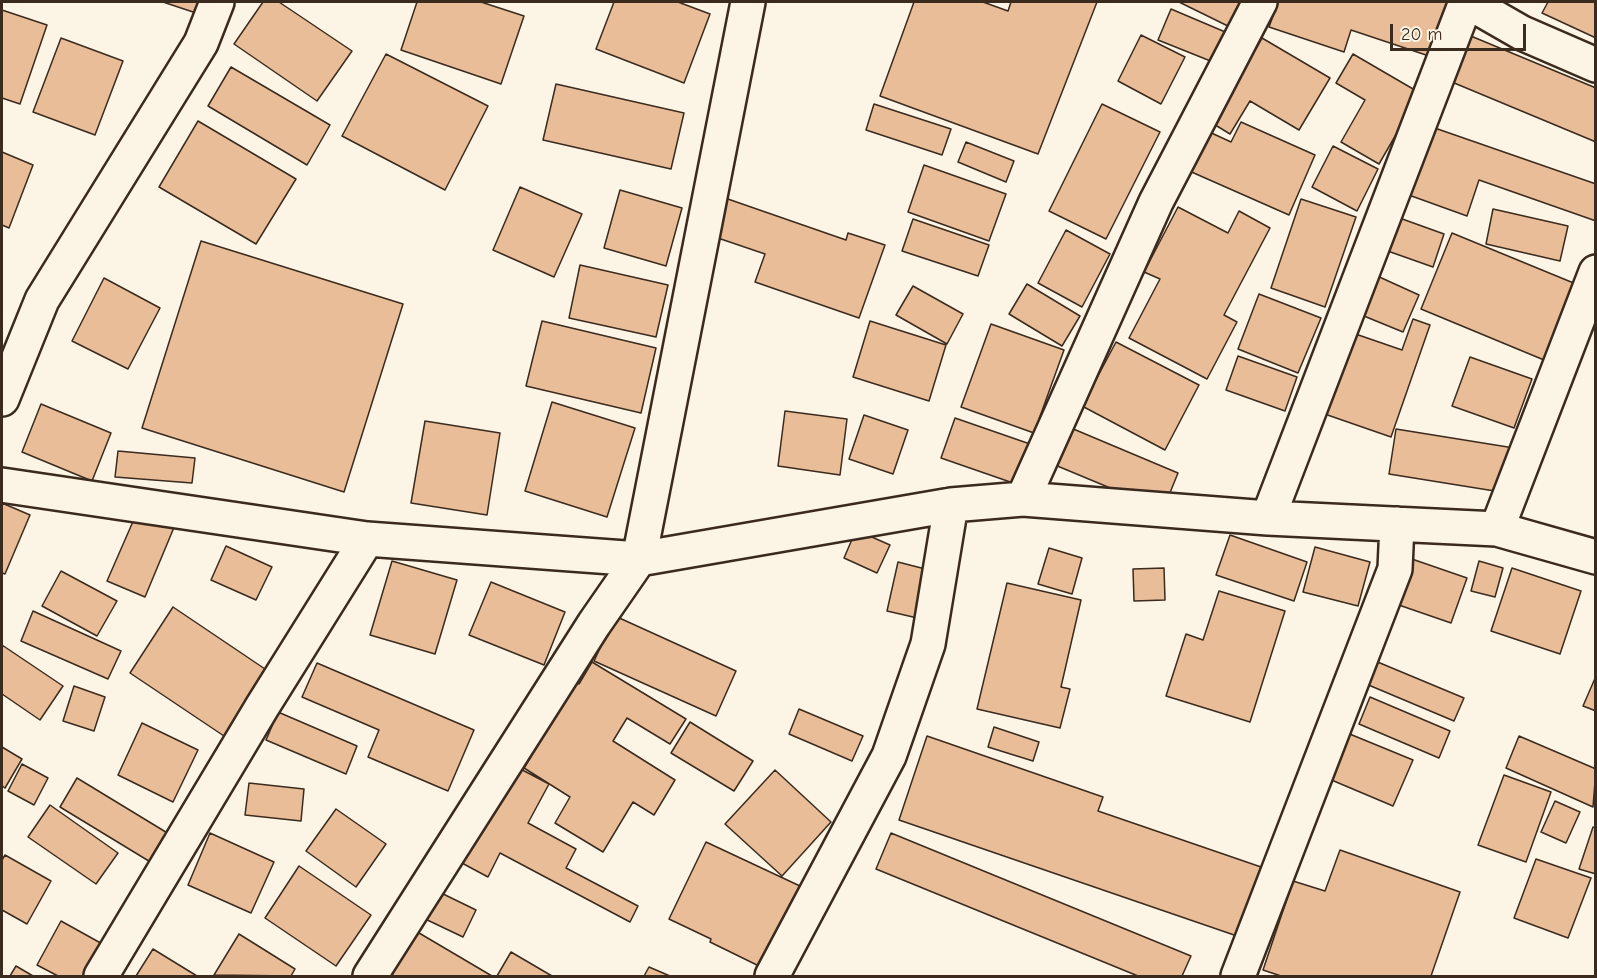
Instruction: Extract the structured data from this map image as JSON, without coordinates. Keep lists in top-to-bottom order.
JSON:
{
  "scale_bar": "20 m"
}
